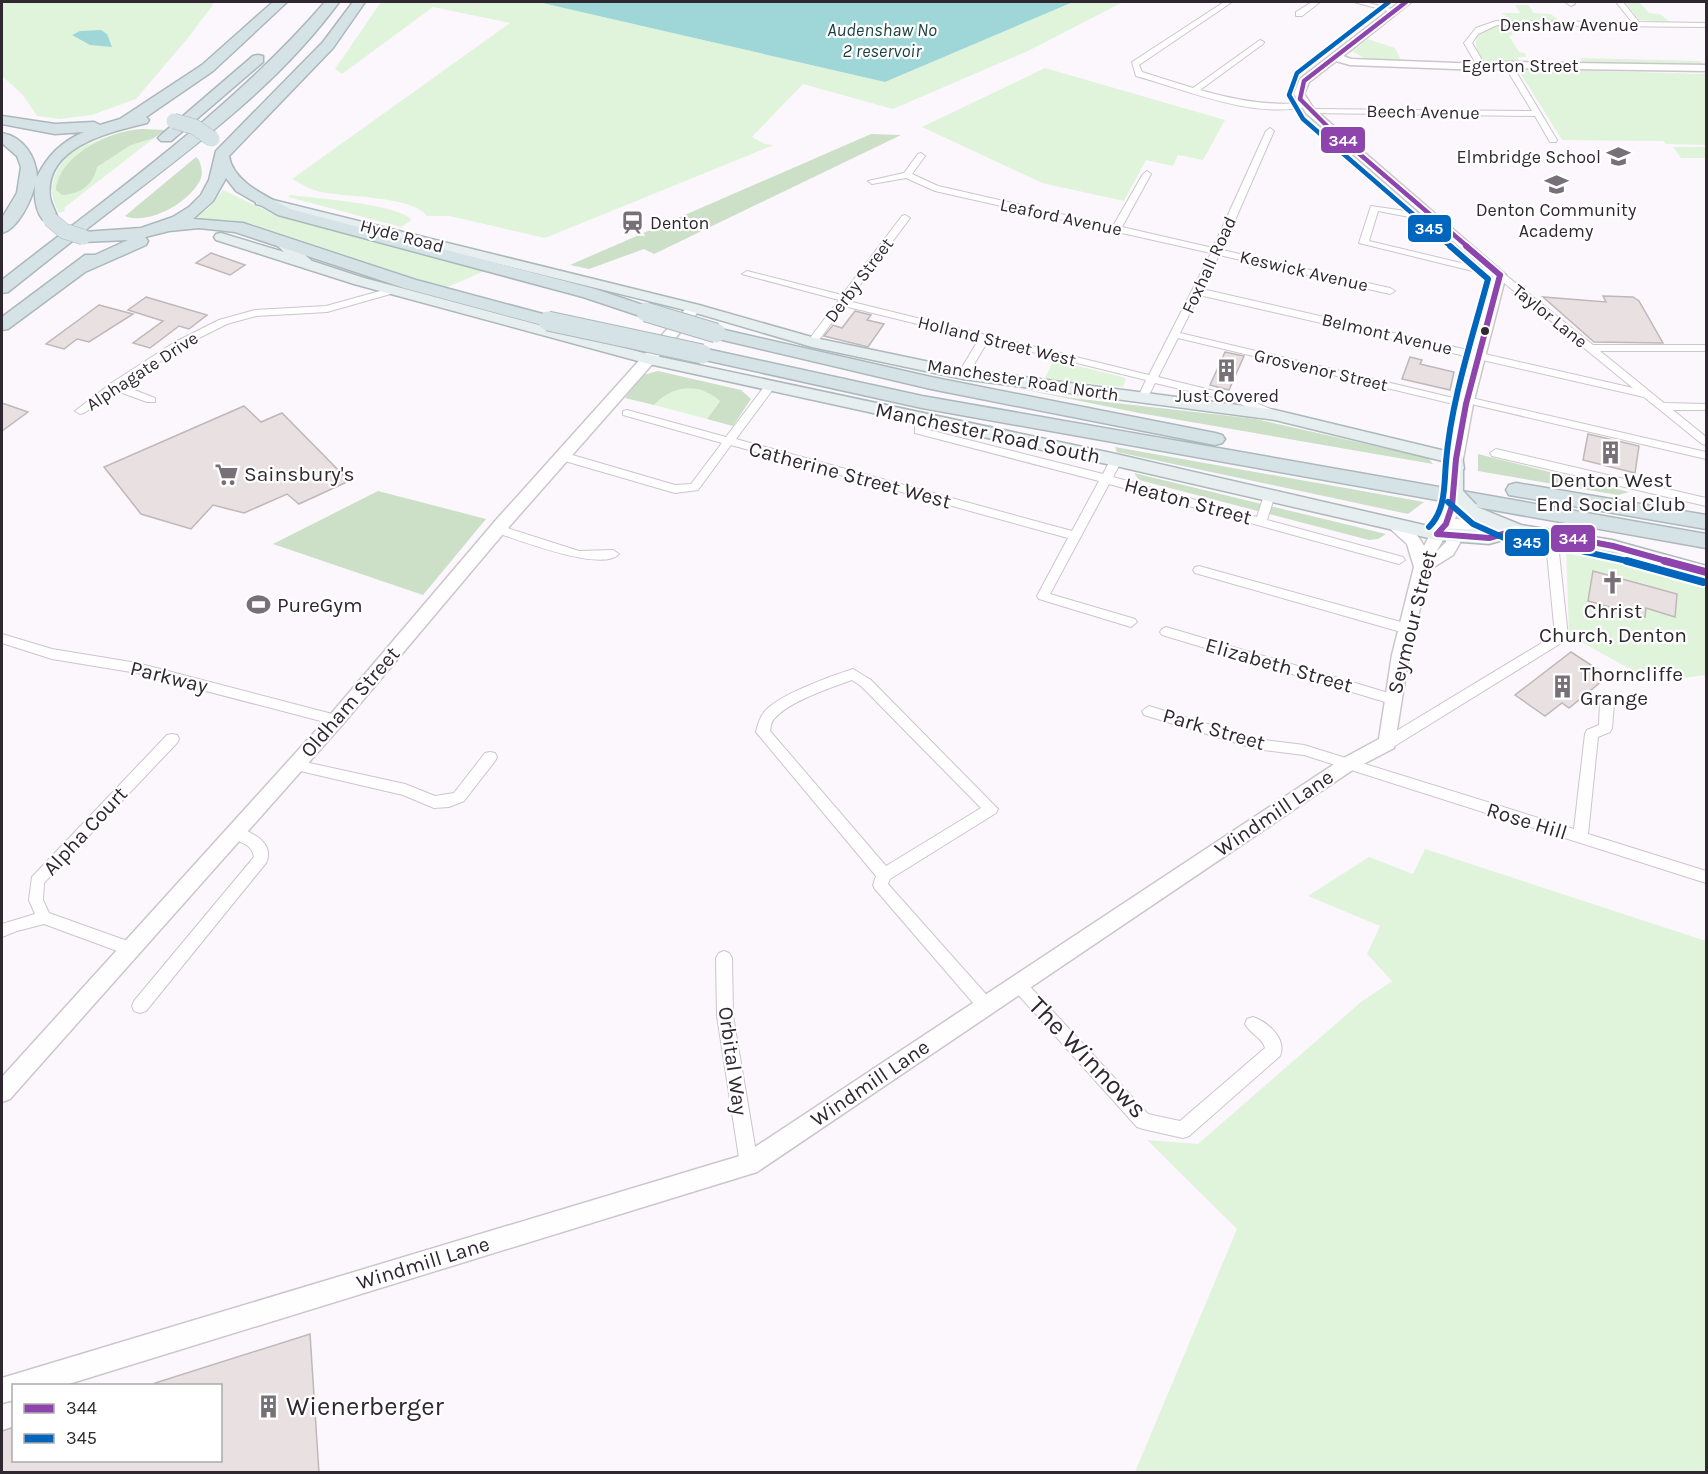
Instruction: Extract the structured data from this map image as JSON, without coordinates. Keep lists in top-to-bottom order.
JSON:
{
  "streets": {
    "main road": [
      "Hyde Road",
      "Manchester Road North",
      "Manchester Road South",
      "Seymour Street"
    ],
    "street": [
      "Denshaw Avenue",
      "Egerton Street",
      "Beech Avenue",
      "Leaford Avenue",
      "Foxhall Road",
      "Keswick Avenue",
      "Derby Street",
      "Taylor Lane",
      "Belmont Avenue",
      "Holland Street West",
      "Grosvenor Street",
      "Alphagate Drive",
      "Catherine Street West",
      "Heaton Street",
      "Elizabeth Street",
      "Parkway",
      "Oldham Street",
      "Park Street",
      "Windmill Lane",
      "Rose Hill",
      "Alpha Court",
      "The Winnows",
      "Orbital Way"
    ]
  },
  "crossings": [
    ["Denshaw Avenue", "Egerton Street"],
    ["Beech Avenue", "Taylor Lane"],
    ["Leaford Avenue", "Foxhall Road"],
    ["Leaford Avenue", "Keswick Avenue"],
    ["Hyde Road", "Manchester Road North"],
    ["Foxhall Road", "Keswick Avenue"],
    ["Foxhall Road", "Belmont Avenue"],
    ["Foxhall Road", "Holland Street West"],
    ["Foxhall Road", "Grosvenor Street"],
    ["Foxhall Road", "Manchester Road North"],
    ["Derby Street", "Holland Street West"],
    ["Derby Street", "Manchester Road North"],
    ["Taylor Lane", "Belmont Avenue"],
    ["Taylor Lane", "Seymour Street"],
    ["Belmont Avenue", "Seymour Street"],
    ["Holland Street West", "Manchester Road North"],
    ["Grosvenor Street", "Seymour Street"],
    ["Alphagate Drive", "Manchester Road South"],
    ["Manchester Road North", "Seymour Street"],
    ["Manchester Road North", "Oldham Street"],
    ["Manchester Road South", "Heaton Street"],
    ["Manchester Road South", "Seymour Street"],
    ["Manchester Road South", "Oldham Street"],
    ["Seymour Street", "Elizabeth Street"],
    ["Seymour Street", "Windmill Lane"],
    ["Parkway", "Oldham Street"],
    ["Park Street", "Windmill Lane"],
    ["Park Street", "Rose Hill"],
    ["Windmill Lane", "Rose Hill"],
    ["Windmill Lane", "The Winnows"],
    ["Windmill Lane", "Orbital Way"]
  ],
  "water": ["Audenshaw No 2 reservoir"],
  "places": {
    "school or university": ["Elmbridge School", "Denton Community Academy"],
    "station": ["Denton"],
    "building": [
      "Just Covered",
      "Denton West End Social Club",
      "Thorncliffe Grange",
      "Wienerberger"
    ],
    "supermarket": ["Sainsbury's"],
    "church": ["Christ Church, Denton"],
    "sports": ["PureGym"]
  },
  "lines": ["transit line 344", "transit line 345"],
  "legend": ["344", "345"]
}
